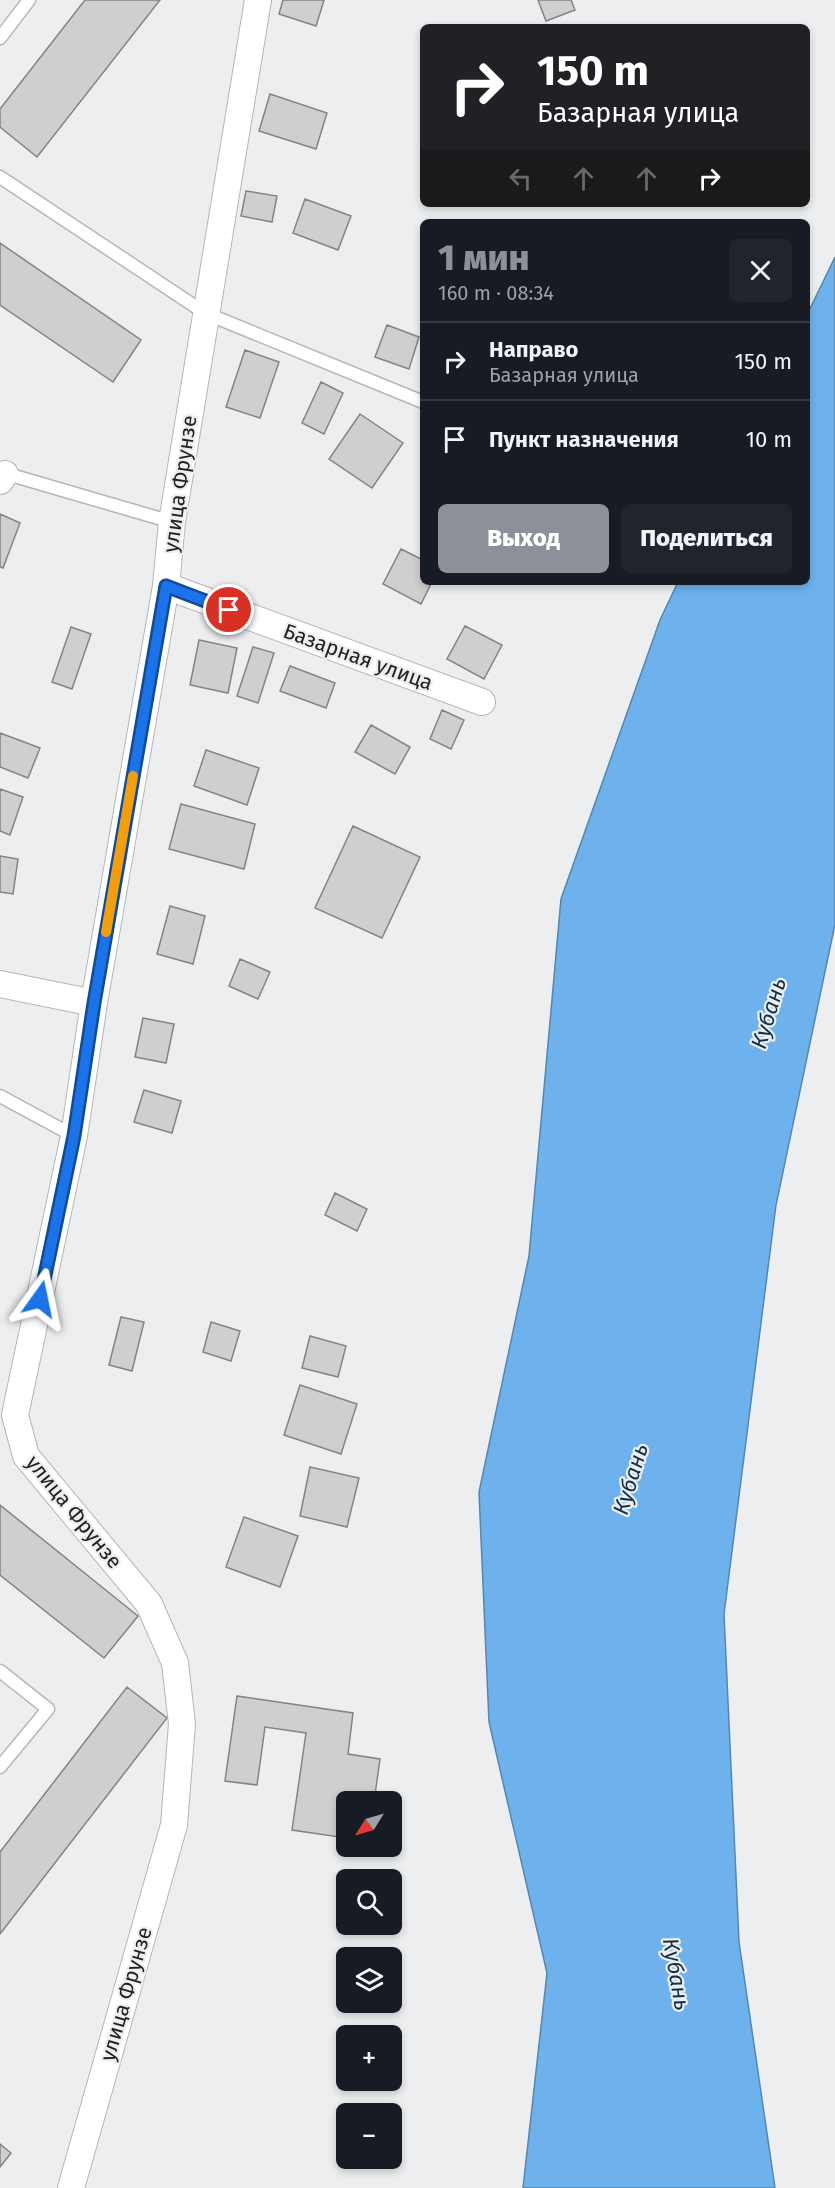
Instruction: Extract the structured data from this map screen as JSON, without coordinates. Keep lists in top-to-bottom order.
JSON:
{
  "streets": {
    "street": ["улица Фрунзе", "Базарная улица"]
  },
  "crossings": [
    ["улица Фрунзе", "Базарная улица"]
  ],
  "water": ["Кубань"],
  "north": "bottom left",
  "page": {
    "turn": ["150 m", "Базарная улица"],
    "heading": ["1 мин", "160 m · 08:34"],
    "list": [
      {
        "name": "Направо",
        "note": "Базарная улица",
        "value": "150 m"
      },
      {
        "name": "Пункт назначения",
        "value": "10 m"
      }
    ],
    "buttons": ["Выход", "Поделиться"],
    "map_buttons": ["+", "−"]
  }
}
